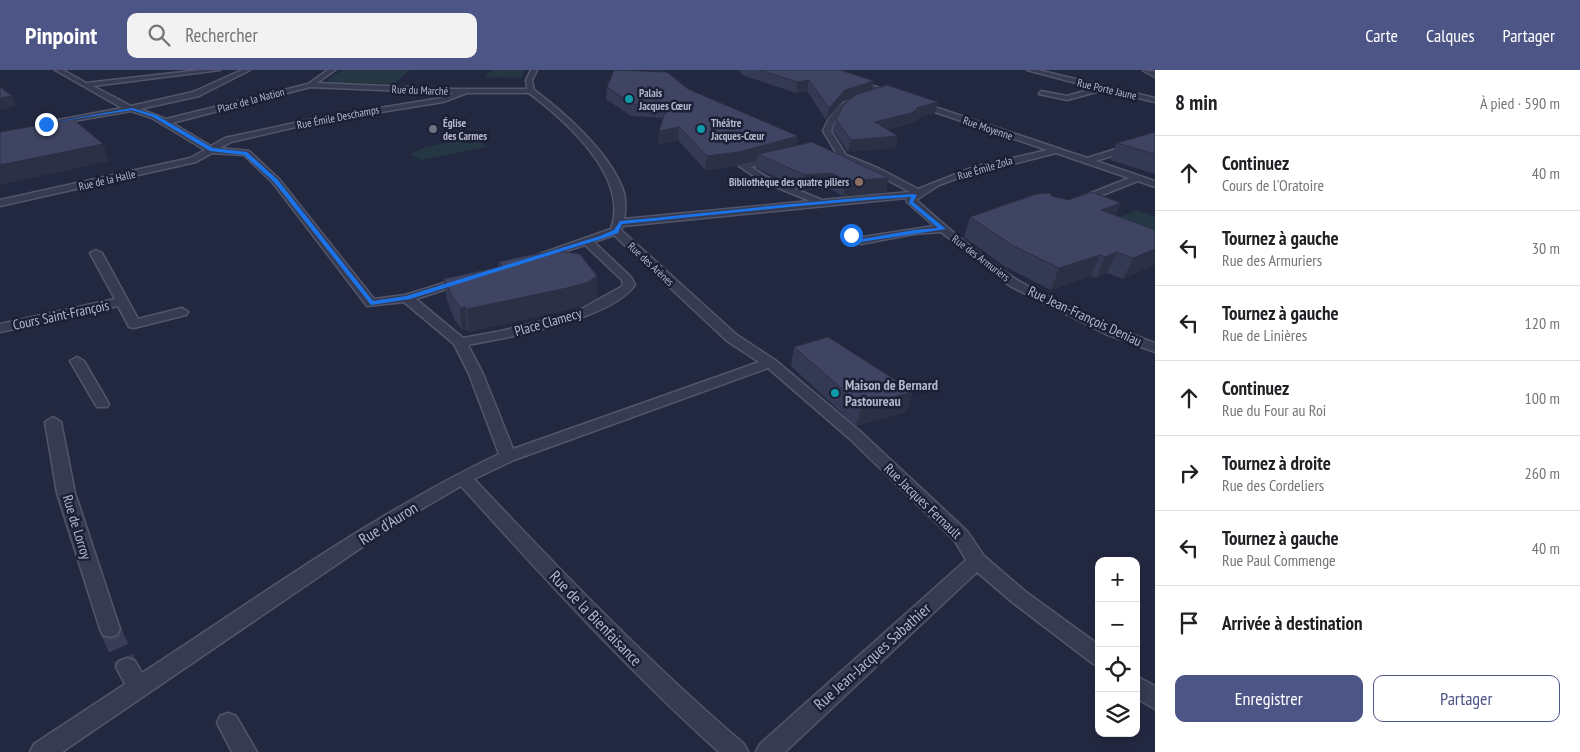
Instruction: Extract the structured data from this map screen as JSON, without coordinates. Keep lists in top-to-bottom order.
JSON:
{
  "streets": {
    "street": [
      "Rue Porte Jaune",
      "Rue du Marché",
      "Place de la Nation",
      "Rue Émile Deschamps",
      "Rue Moyenne",
      "Rue Émile Zola",
      "Rue de la Halle",
      "Rue des Armuriers",
      "Rue des Arènes",
      "Cours Saint-François",
      "Rue Jean-François Deniau",
      "Place Clamecy",
      "Rue Jacques Fernault",
      "Rue d'Auron",
      "Rue de Lorroy",
      "Rue de la Bienfaisance",
      "Rue Jean-Jacques Sabathier"
    ]
  },
  "crossings": [
    ["Rue du Marché", "Place de la Nation"],
    ["Rue du Marché", "Rue Émile Deschamps"],
    ["Rue Émile Deschamps", "Rue de la Halle"],
    ["Rue Moyenne", "Rue Émile Zola"],
    ["Rue Émile Zola", "Rue des Armuriers"],
    ["Rue Émile Zola", "Rue des Arènes"],
    ["Rue Émile Zola", "Place Clamecy"],
    ["Rue des Armuriers", "Rue Jean-François Deniau"],
    ["Rue des Arènes", "Rue Jacques Fernault"],
    ["Rue des Arènes", "Rue d'Auron"],
    ["Rue Jacques Fernault", "Rue d'Auron"],
    ["Rue Jacques Fernault", "Rue Jean-Jacques Sabathier"],
    ["Rue d'Auron", "Rue de la Bienfaisance"]
  ],
  "places": [
    "Palais Jacques Cœur",
    "Église des Carmes",
    "Théâtre Jacques-Cœur",
    "Bibliothèque des quatre piliers",
    "Maison de Bernard Pastoureau"
  ],
  "page": {
    "header": "Pinpoint",
    "search": "Rechercher",
    "nav": ["Carte", "Calques", "Partager"],
    "heading": ["8 min", "À pied · 590 m"],
    "list": [
      ["Continuez", "Cours de l'Oratoire", "40 m"],
      ["Tournez à gauche", "Rue des Armuriers", "30 m"],
      ["Tournez à gauche", "Rue de Linières", "120 m"],
      ["Continuez", "Rue du Four au Roi", "100 m"],
      ["Tournez à droite", "Rue des Cordeliers", "260 m"],
      ["Tournez à gauche", "Rue Paul Commenge", "40 m"],
      "Arrivée à destination"
    ],
    "map_buttons": ["+", "−"],
    "buttons": ["Enregistrer", "Partager"]
  }
}
